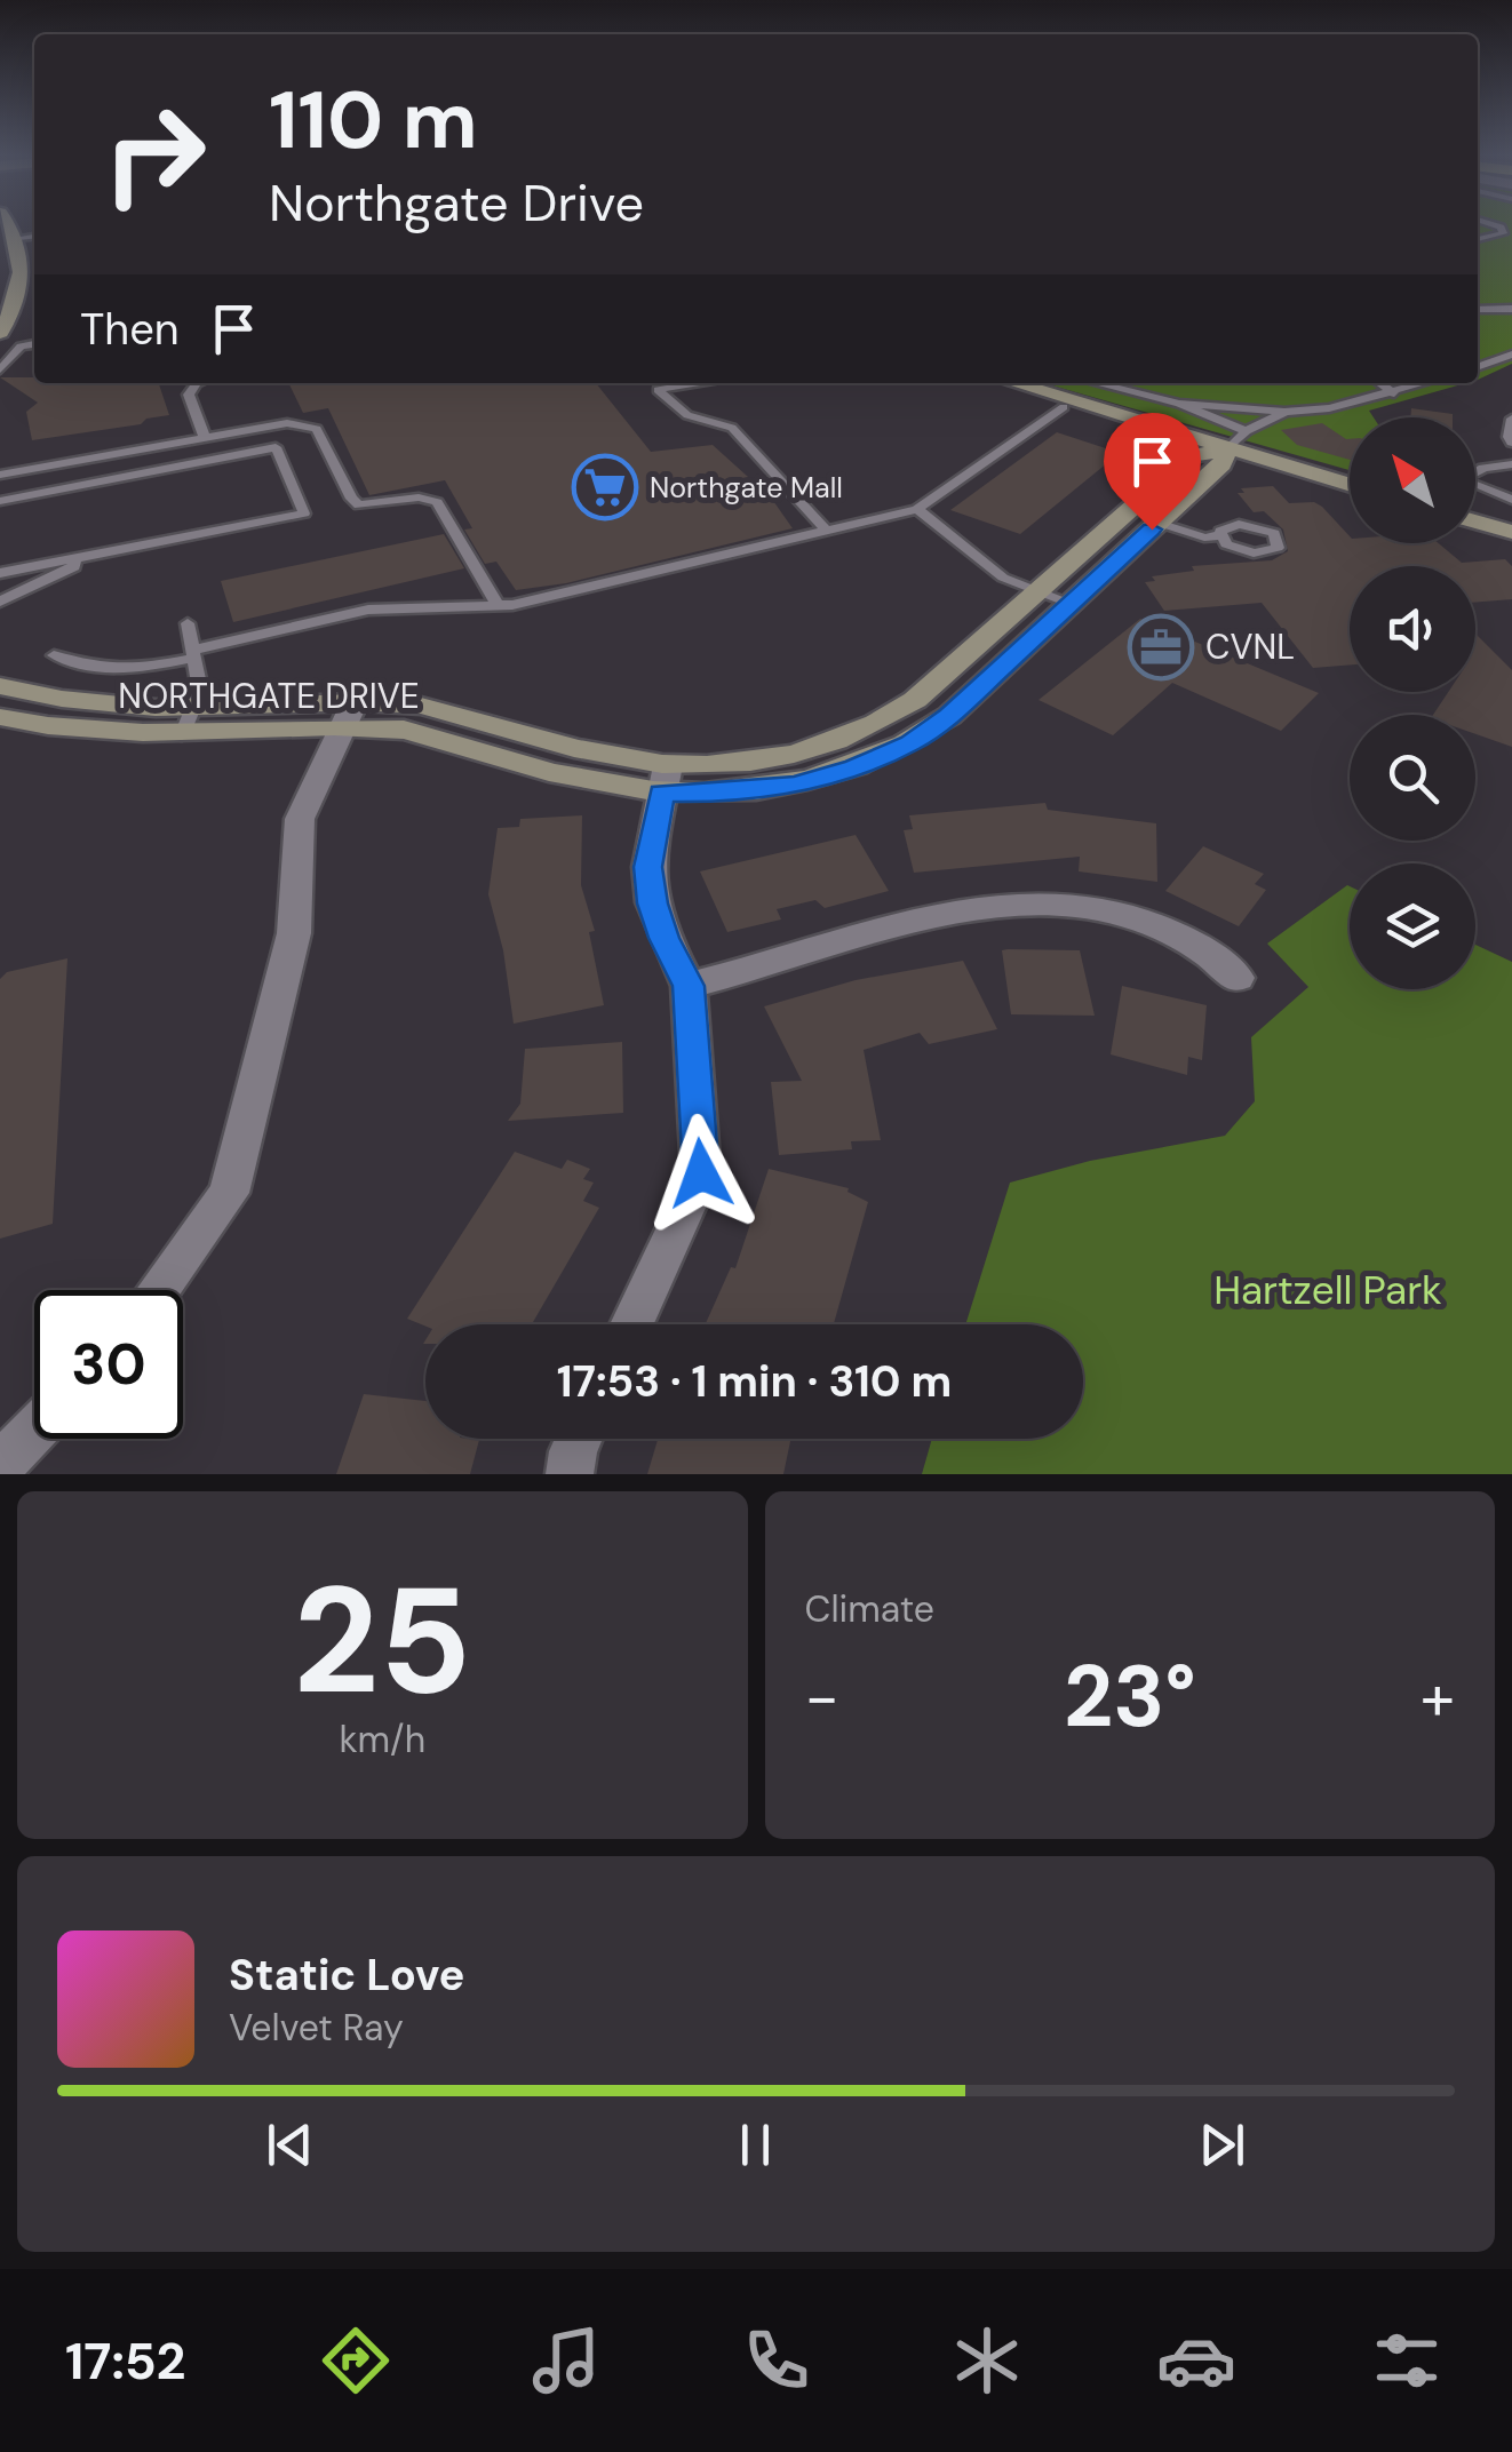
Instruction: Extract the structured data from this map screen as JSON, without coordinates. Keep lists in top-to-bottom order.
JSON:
{
  "streets": {
    "street": ["NORTHGATE DRIVE"]
  },
  "parks": ["Hartzell Park"],
  "places": {
    "supermarket": ["Northgate Mall"],
    "office": ["CVNL"]
  },
  "north": "top left",
  "page": {
    "turn": ["110 m", "Northgate Drive"],
    "then": "Then",
    "limit": "30",
    "trip": "17:53 · 1 min · 310 m",
    "tile": [
      ["25", "km/h"],
      "Climate"
    ],
    "heat": ["−", "23°", "+"],
    "song": ["Static Love", "Velvet Ray"],
    "tabs": "17:52"
  }
}
